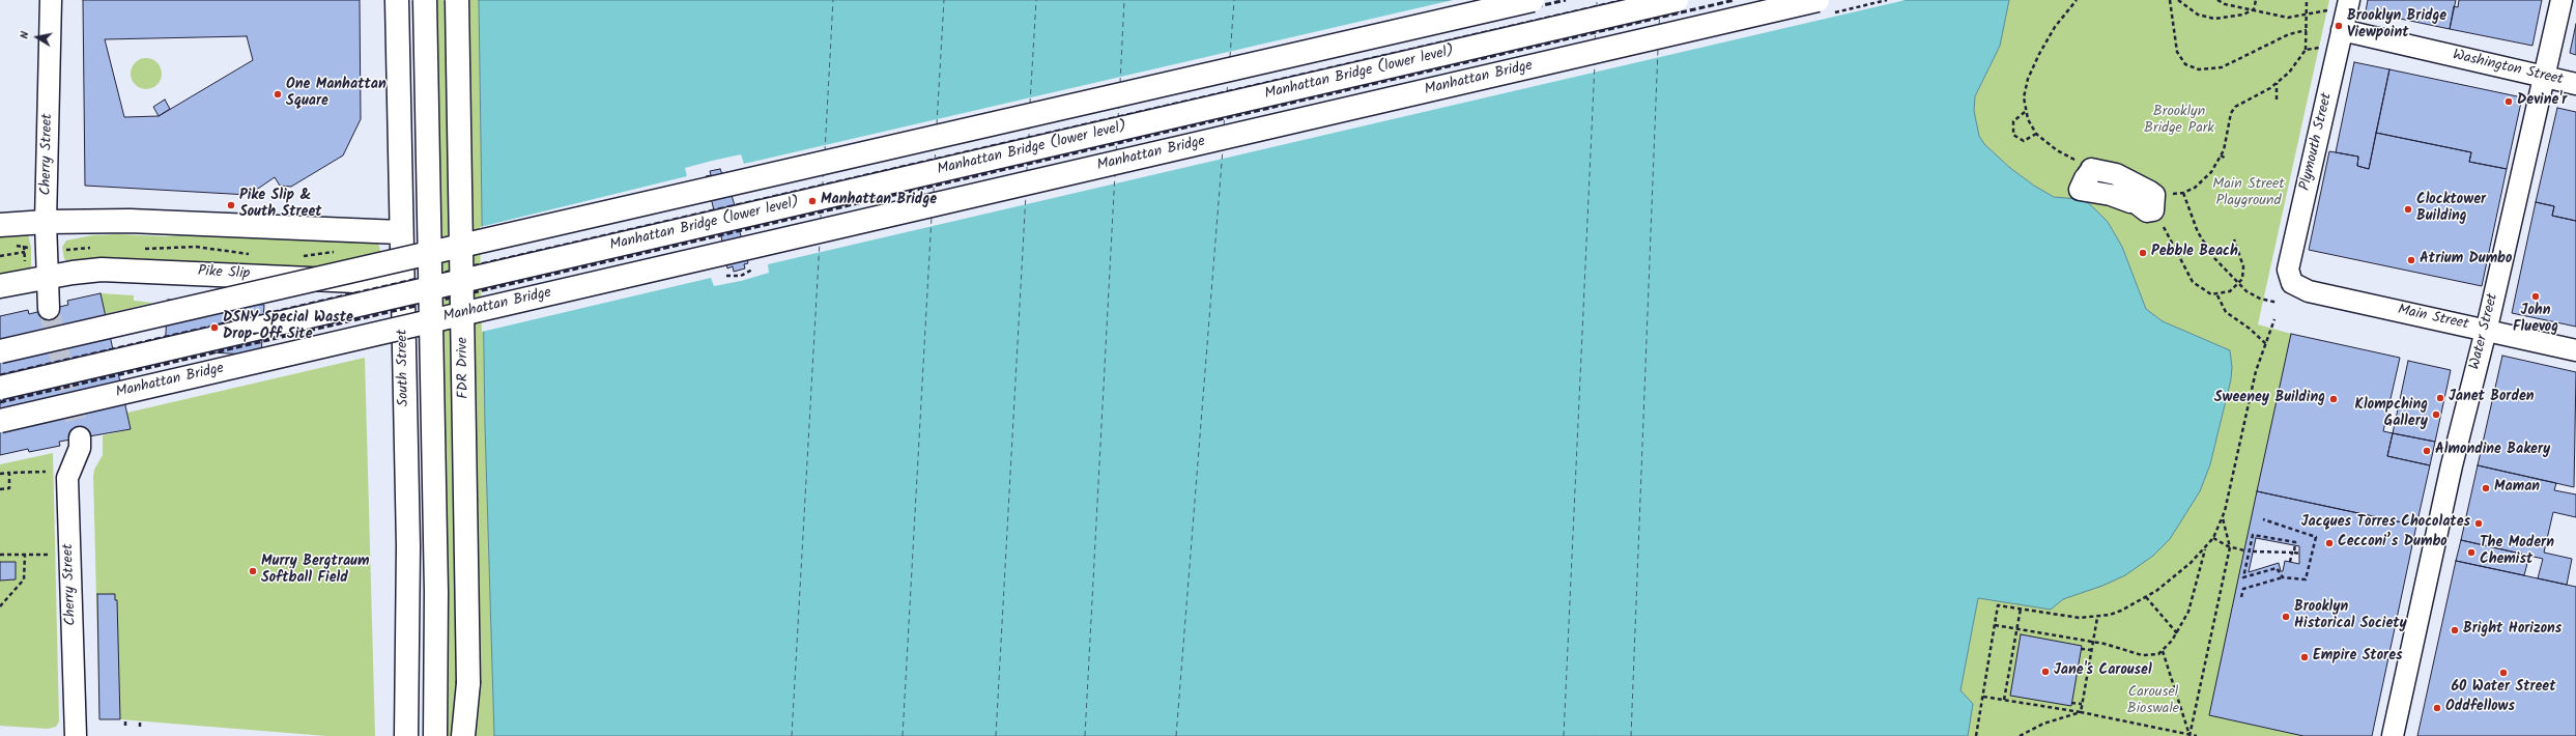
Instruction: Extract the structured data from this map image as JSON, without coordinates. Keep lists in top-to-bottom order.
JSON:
{
  "streets": {
    "main road": [
      "Manhattan Bridge (lower level)",
      "Manhattan Bridge",
      "Pike Slip",
      "South Street",
      "FDR Drive"
    ],
    "street": [
      "Washington Street",
      "Plymouth Street",
      "Cherry Street",
      "Main Street",
      "Water Street"
    ]
  },
  "crossings": [
    ["Washington Street", "Plymouth Street"],
    ["Washington Street", "Water Street"],
    ["Plymouth Street", "Main Street"],
    ["Cherry Street", "Pike Slip"],
    ["Pike Slip", "South Street"],
    ["Main Street", "Water Street"]
  ],
  "parks": ["Brooklyn Bridge Park", "Main Street Playground", "Carousel Bioswale"],
  "places": [
    "Brooklyn Bridge Viewpoint",
    "One Manhattan Square",
    "Devine'r",
    "Manhattan Bridge",
    "Pike Slip & South Street",
    "Clocktower Building",
    "Pebble Beach",
    "Atrium Dumbo",
    "John Fluevog",
    "DSNY Special Waste Drop-Off Site",
    "Janet Borden",
    "Sweeney Building",
    "Klompching Gallery",
    "Almondine Bakery",
    "Maman",
    "Jacques Torres Chocolates",
    "Cecconi’s Dumbo",
    "The Modern Chemist",
    "Murry Bergtraum Softball Field",
    "Brooklyn Historical Society",
    "Bright Horizons",
    "Empire Stores",
    "Jane's Carousel",
    "60 Water Street",
    "Oddfellows"
  ],
  "north": "left"
}
